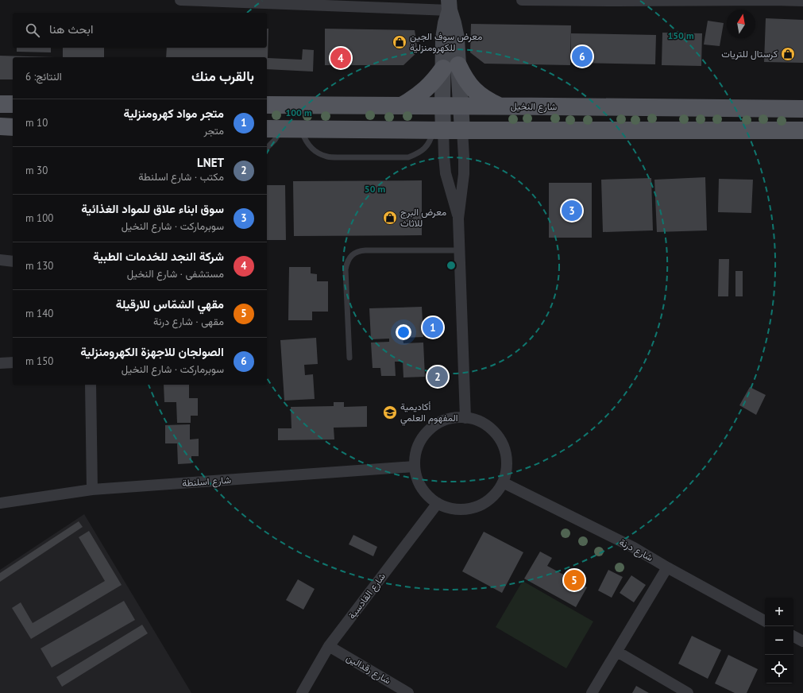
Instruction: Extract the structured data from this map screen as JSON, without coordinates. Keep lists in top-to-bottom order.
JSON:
{
  "streets": {
    "main road": ["شارع النخيل"],
    "street": [
      "شارع اسلنطة",
      "شارع درنة",
      "شارع القادسية",
      "شارع رقدالين"
    ]
  },
  "crossings": [
    ["شارع اسلنطة", "شارع درنة"],
    ["شارع اسلنطة", "شارع القادسية"],
    ["شارع درنة", "شارع القادسية"],
    ["شارع القادسية", "شارع رقدالين"]
  ],
  "places": {
    "shop": ["معرض سوف الجين للكهرومنزلية", "كرستال للتريات", "معرض البرج للاثاث"],
    "school or university": ["أكاديمية المفهوم العلمي"]
  },
  "north": "top",
  "page": {
    "search": "ابحث هنا",
    "pins": [
      "6",
      "4",
      "3",
      "1",
      "2",
      "5"
    ],
    "heading": ["بالقرب منك", "النتائج: 6"],
    "list": [
      {
        "mark": "1",
        "name": "متجر مواد كهرومنزلية",
        "note": "متجر",
        "value": "10 m"
      },
      {
        "mark": "2",
        "name": "LNET",
        "note": "مكتب · شارع اسلنطة",
        "value": "30 m"
      },
      {
        "mark": "3",
        "name": "سوق ابناء علاق للمواد الغذائية",
        "note": "سوبرماركت · شارع النخيل",
        "value": "100 m"
      },
      {
        "mark": "4",
        "name": "شركة النجد للخدمات الطبية",
        "note": "مستشفى · شارع النخيل",
        "value": "130 m"
      },
      {
        "mark": "5",
        "name": "مقهي الشمّاس للارقيلة",
        "note": "مقهى · شارع درنة",
        "value": "140 m"
      },
      {
        "mark": "6",
        "name": "الصولجان للاجهزة الكهرومنزلية",
        "note": "سوبرماركت · شارع النخيل",
        "value": "150 m"
      }
    ],
    "map_buttons": ["+", "−"]
  },
  "rings": ["150 m", "100 m", "50 m"]
}
